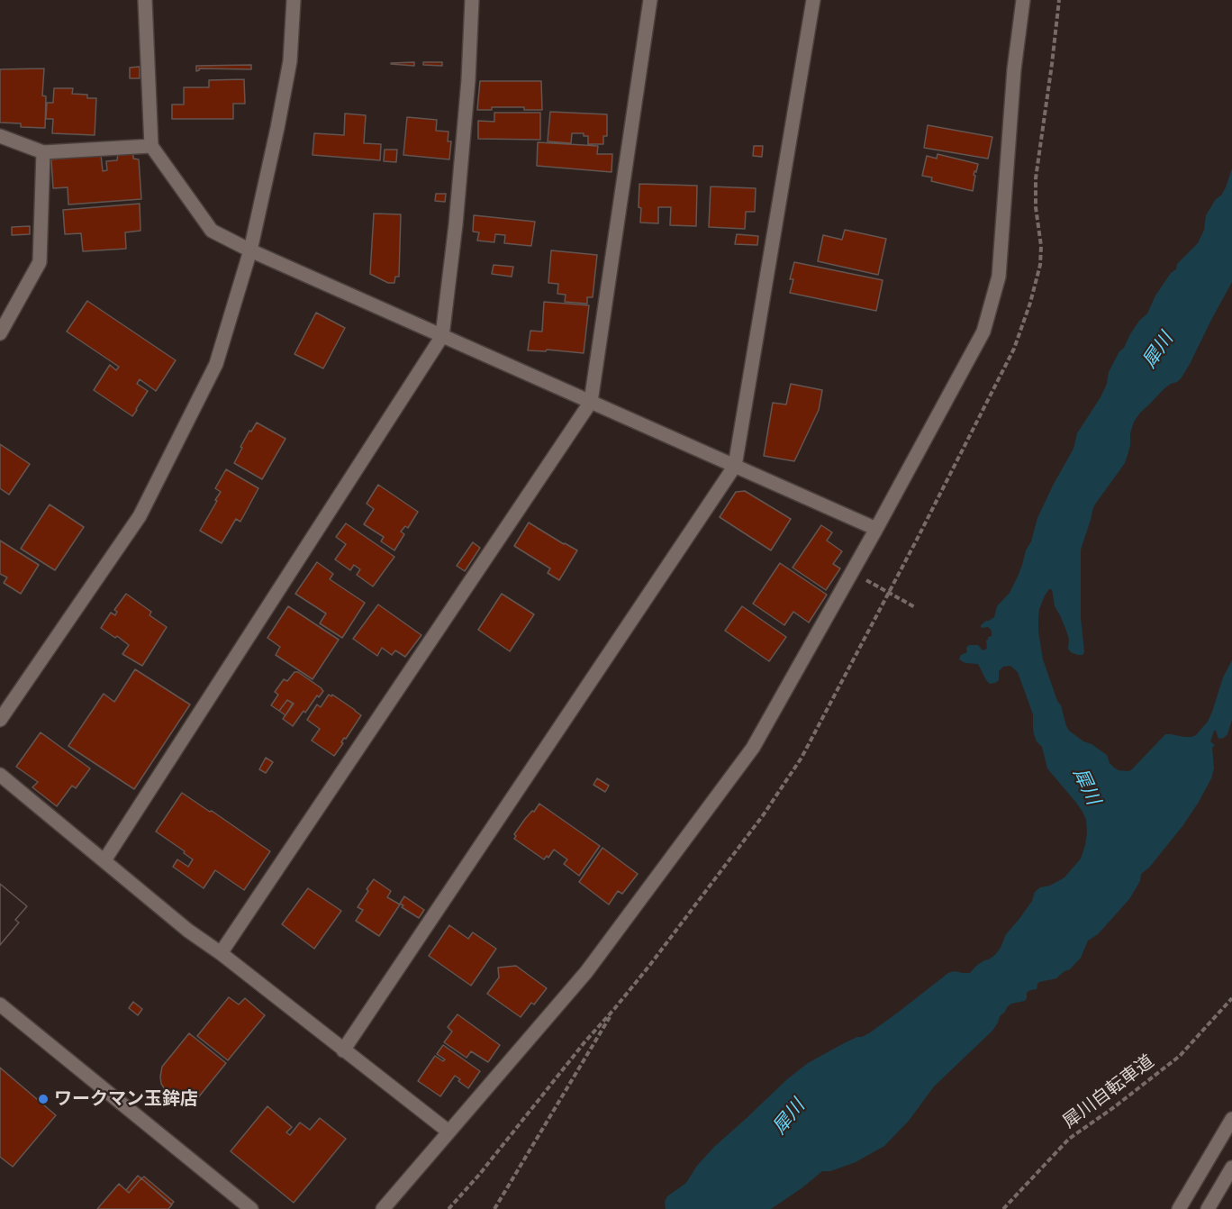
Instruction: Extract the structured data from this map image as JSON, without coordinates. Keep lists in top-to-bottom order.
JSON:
{
  "streets": {
    "path": ["犀川自転車道"]
  },
  "water": ["犀川"],
  "places": ["ワークマン玉鉾店"]
}
